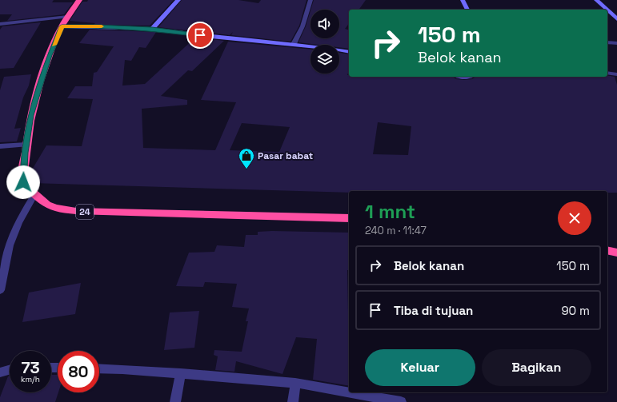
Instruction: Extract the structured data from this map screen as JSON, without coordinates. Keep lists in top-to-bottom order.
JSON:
{
  "streets": {
    "highway": ["24"]
  },
  "places": {
    "shop": ["Pasar babat"]
  },
  "page": {
    "turn": ["150 m", "Belok kanan"],
    "heading": ["1 mnt", "240 m · 11:47"],
    "list": [
      {
        "name": "Belok kanan",
        "value": "150 m"
      },
      {
        "name": "Tiba di tujuan",
        "value": "90 m"
      }
    ],
    "buttons": ["Keluar", "Bagikan"],
    "speed": "73 km/h",
    "limit": "80"
  }
}
